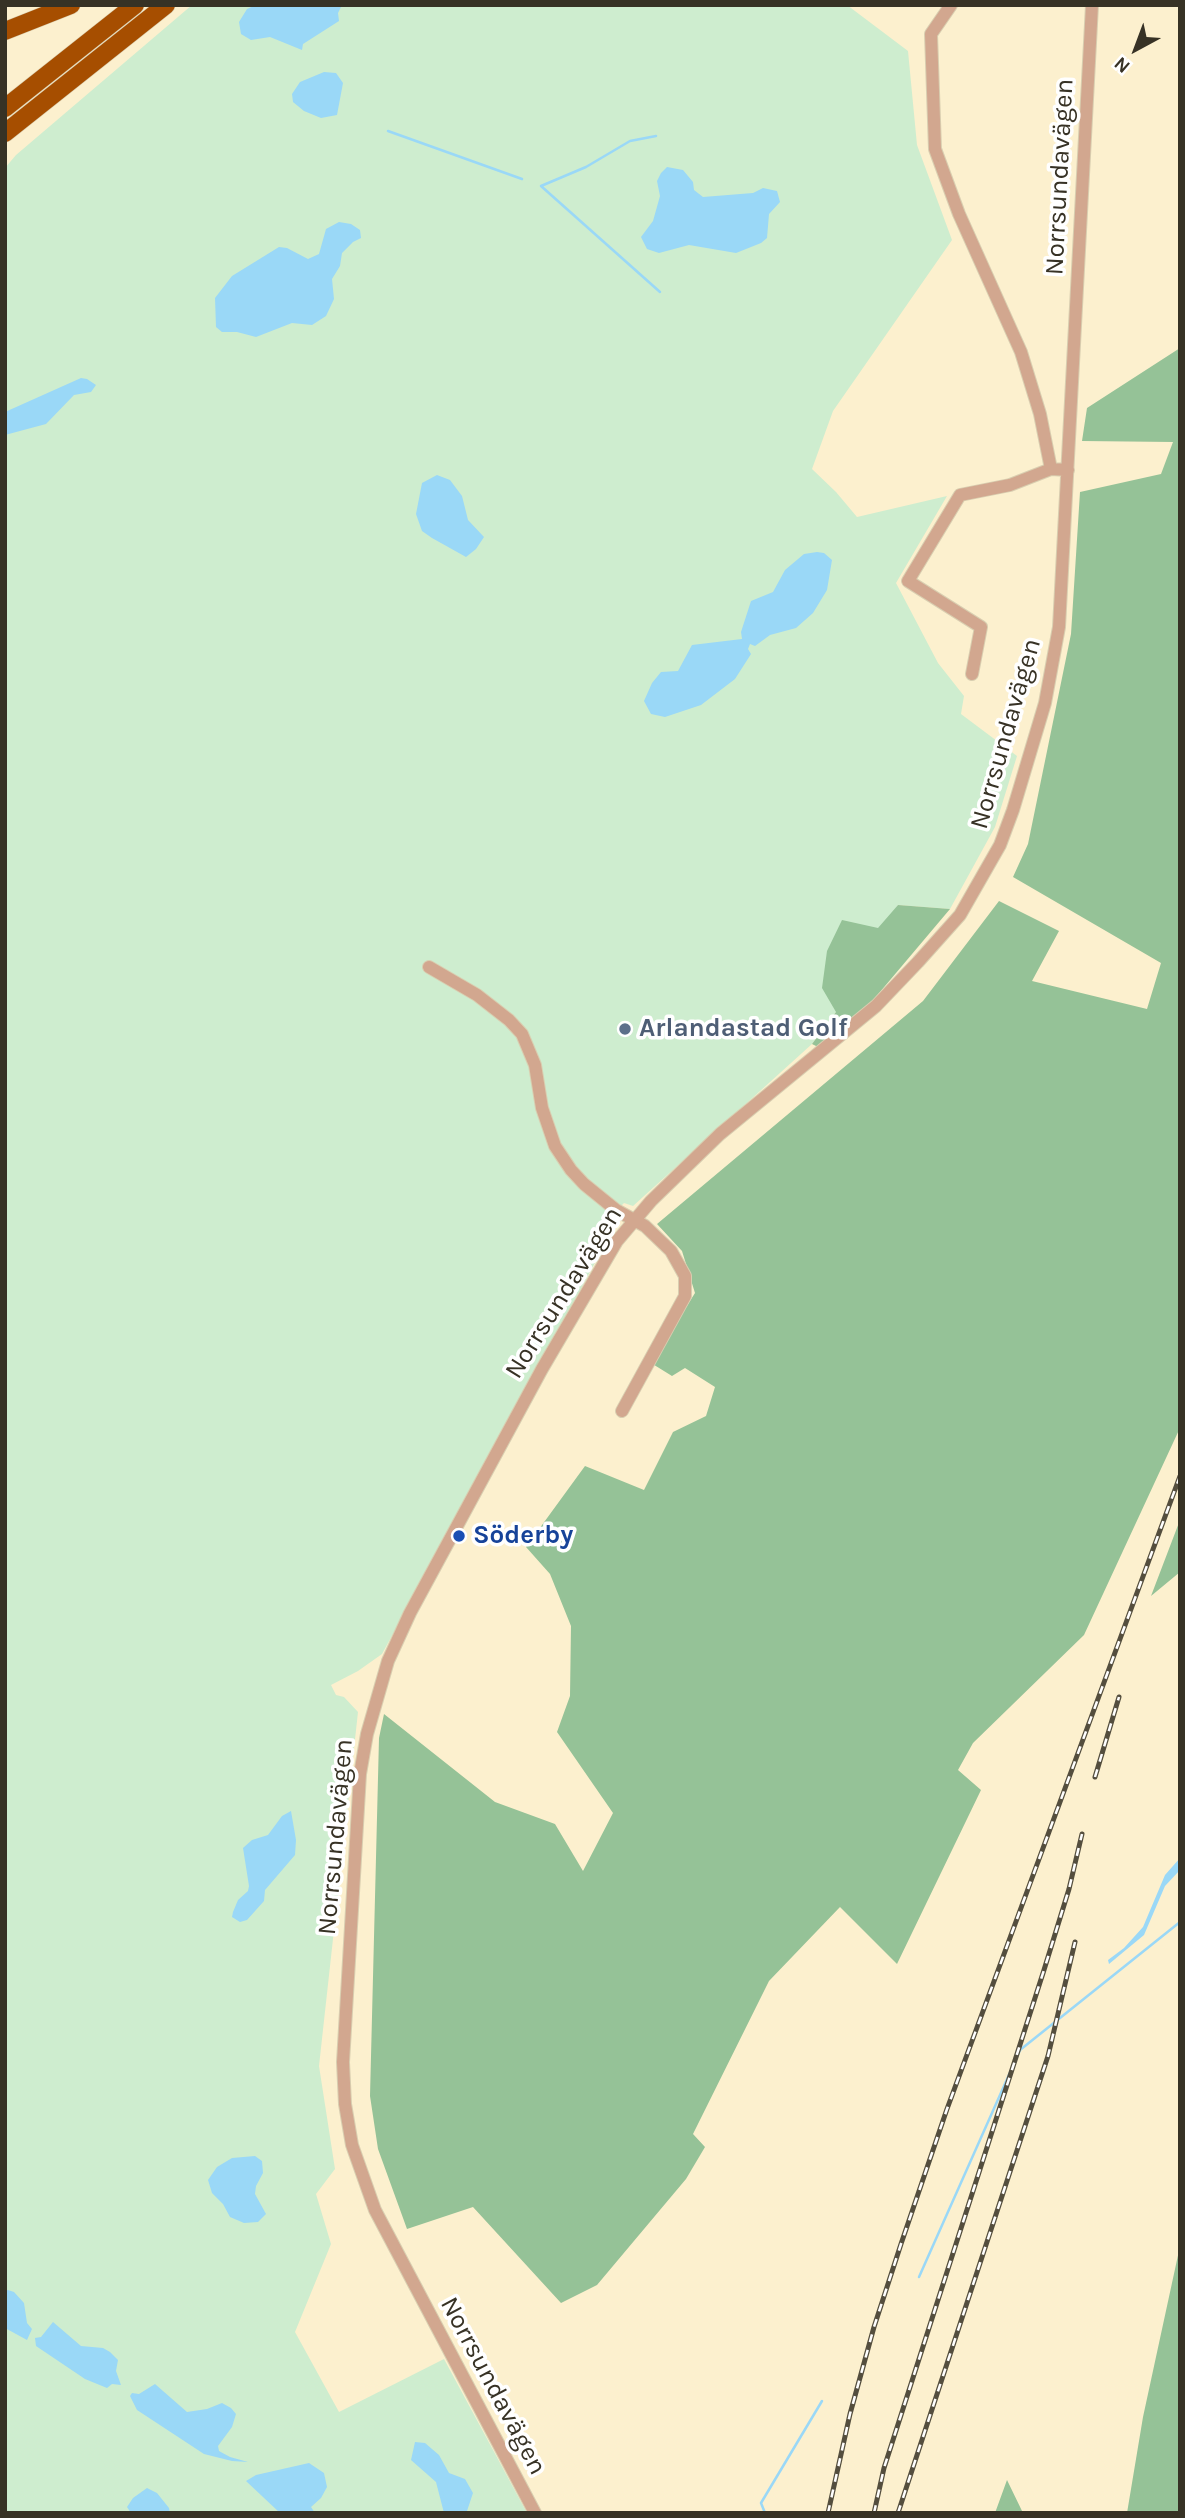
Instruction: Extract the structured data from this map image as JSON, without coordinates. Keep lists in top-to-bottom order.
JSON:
{
  "streets": {
    "street": ["Norrsundavägen"]
  },
  "places": ["Arlandastad Golf", "Söderby"],
  "north": "bottom left"
}
